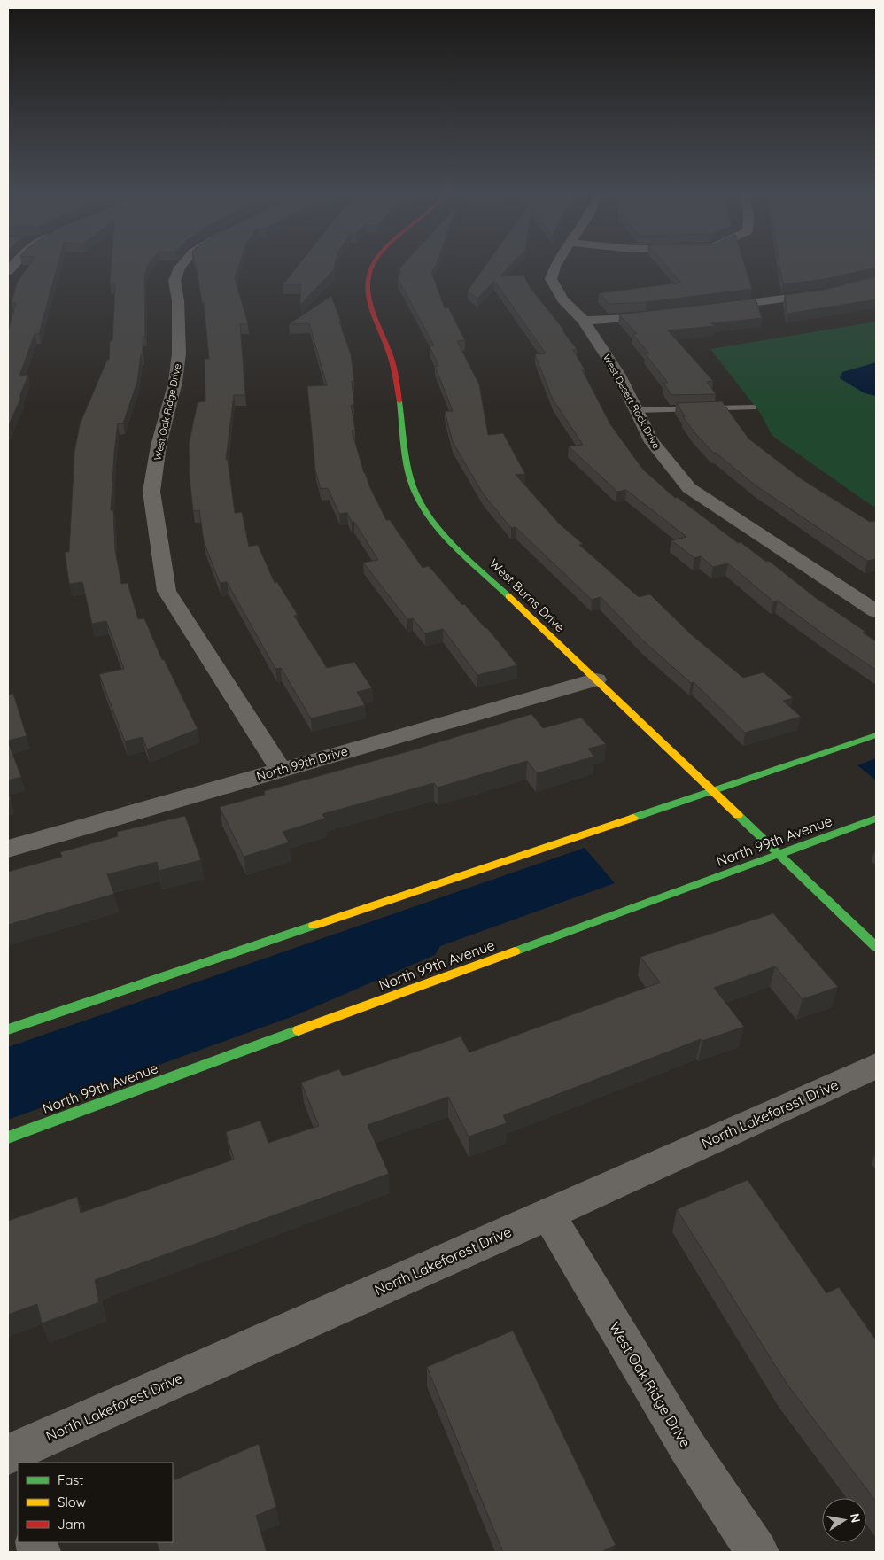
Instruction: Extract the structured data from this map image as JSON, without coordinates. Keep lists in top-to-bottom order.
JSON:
{
  "streets": {
    "street": [
      "West Desert Rock Drive",
      "West Oak Ridge Drive",
      "West Burns Drive",
      "North 99th Drive",
      "North 99th Avenue",
      "North Lakeforest Drive"
    ]
  },
  "crossings": [
    ["West Oak Ridge Drive", "North 99th Drive"],
    ["West Oak Ridge Drive", "North Lakeforest Drive"],
    ["West Burns Drive", "North 99th Drive"],
    ["West Burns Drive", "North 99th Avenue"]
  ],
  "legend": ["Fast", "Slow", "Jam"],
  "north": "right"
}
